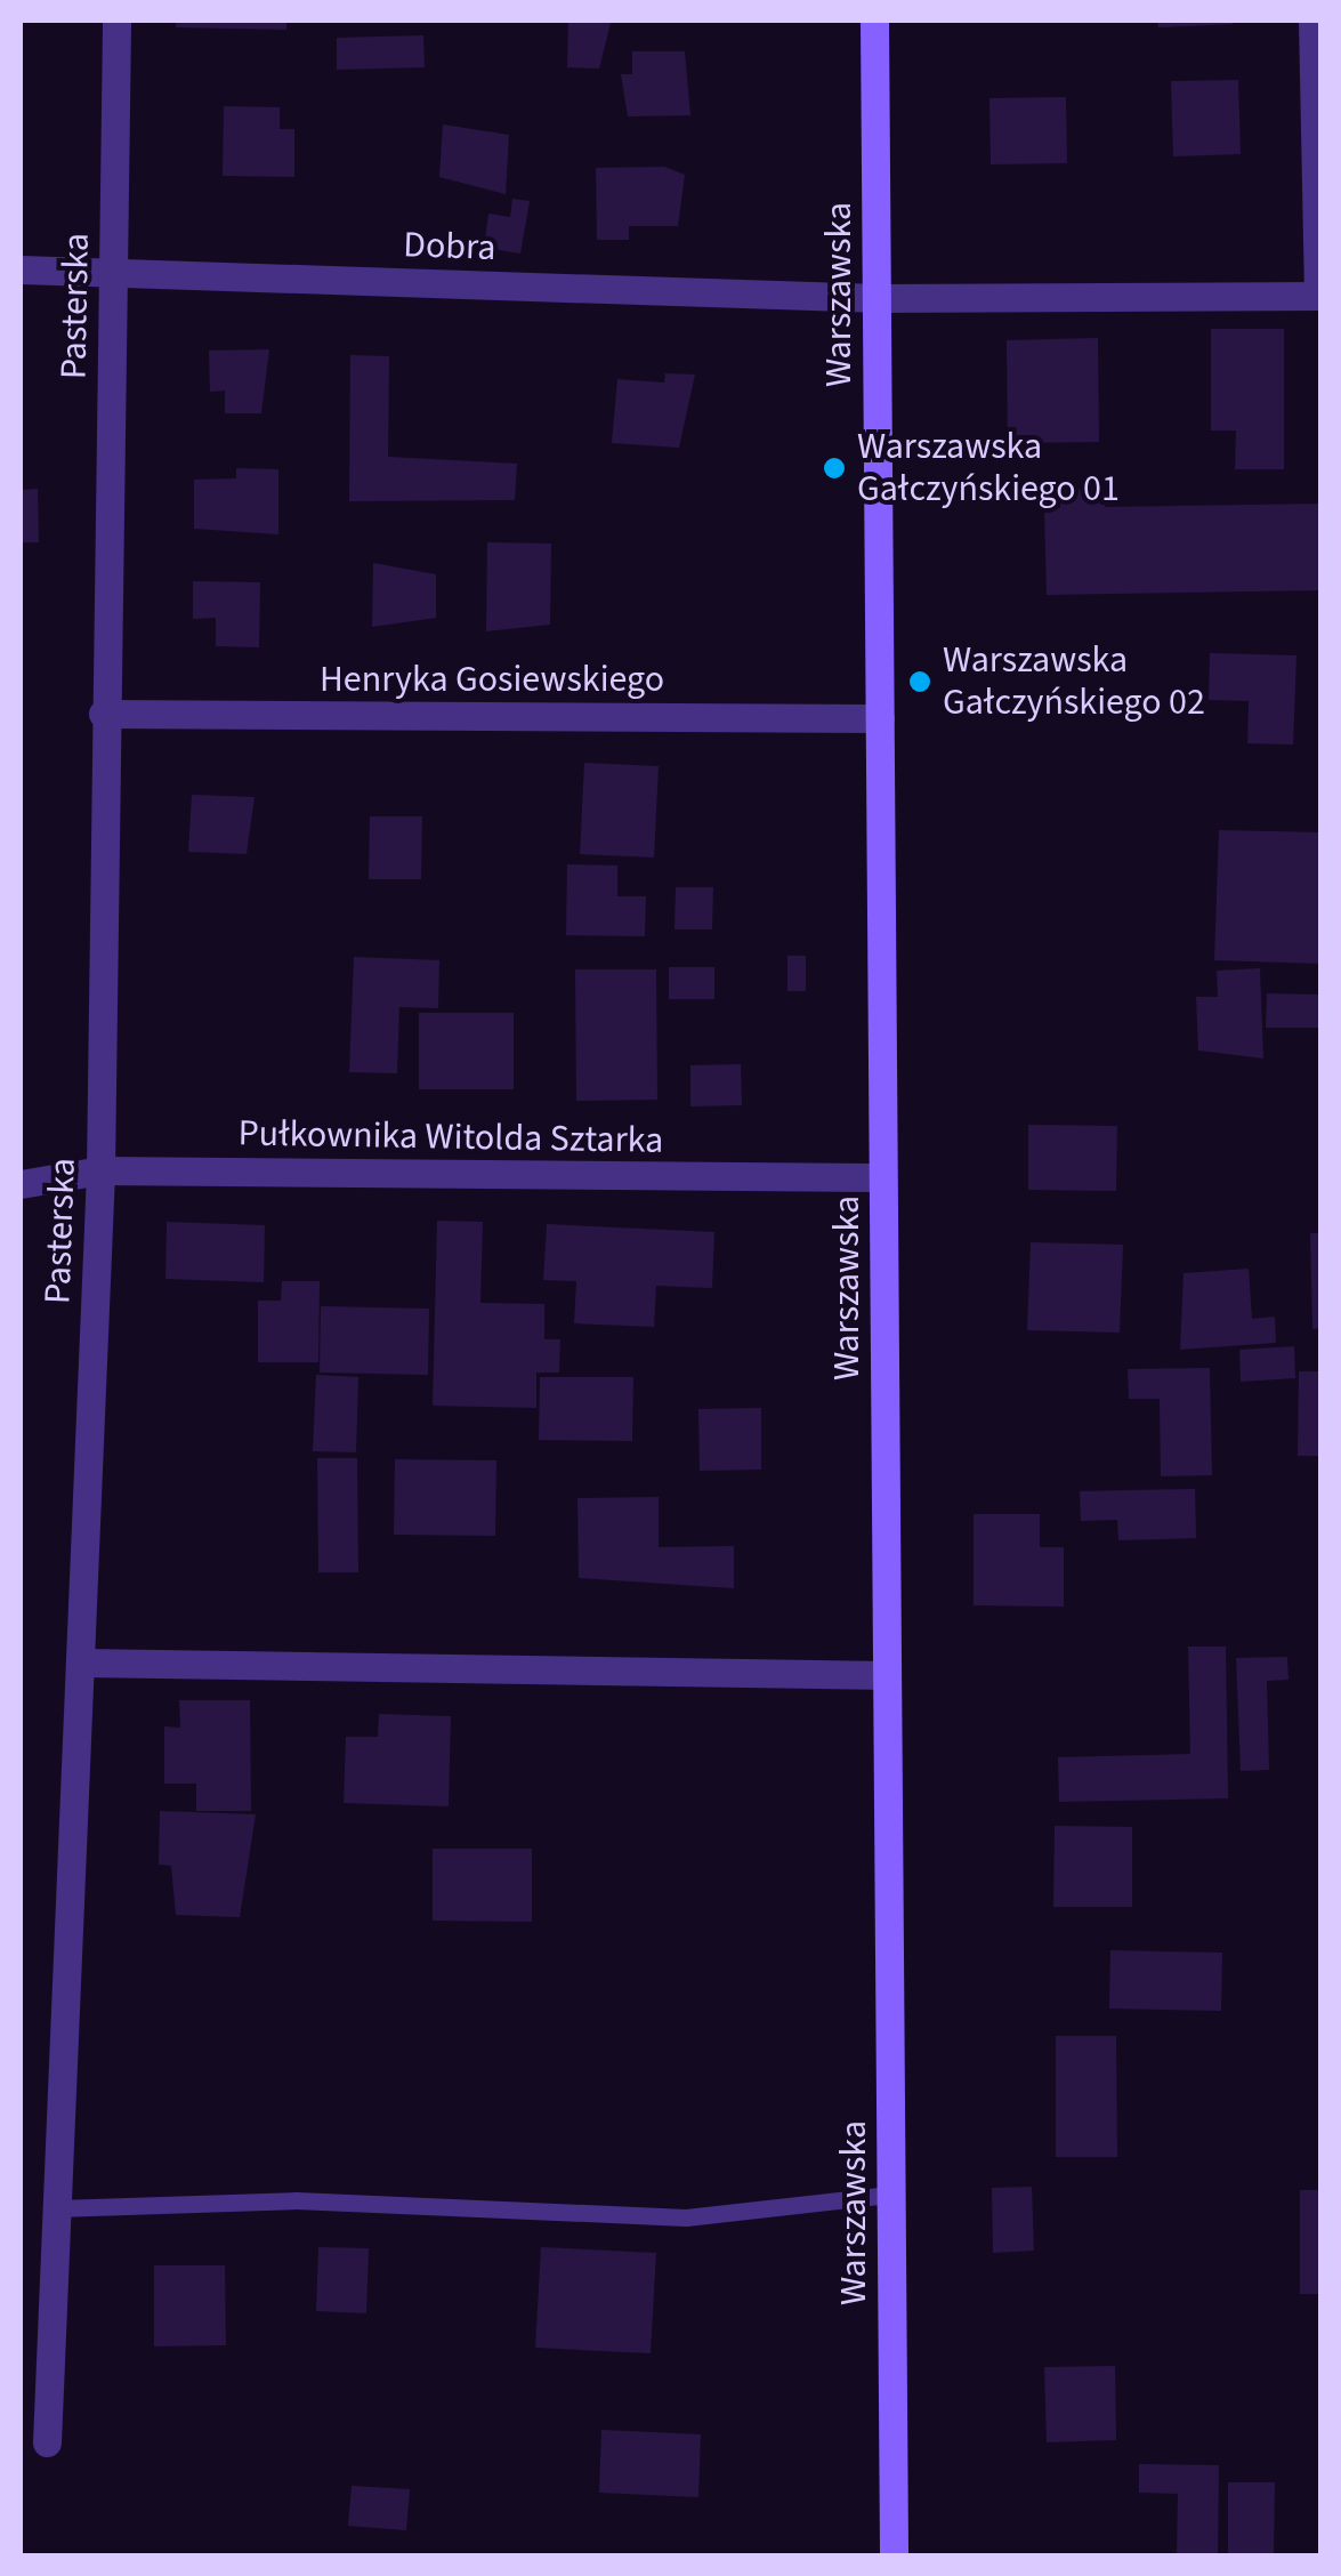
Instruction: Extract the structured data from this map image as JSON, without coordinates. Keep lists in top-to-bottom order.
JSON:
{
  "streets": {
    "street": [
      "Dobra",
      "Warszawska",
      "Pasterska",
      "Henryka Gosiewskiego",
      "Pułkownika Witolda Sztarka"
    ]
  },
  "crossings": [
    ["Dobra", "Warszawska"],
    ["Dobra", "Pasterska"],
    ["Warszawska", "Henryka Gosiewskiego"],
    ["Warszawska", "Pułkownika Witolda Sztarka"],
    ["Pasterska", "Henryka Gosiewskiego"],
    ["Pasterska", "Pułkownika Witolda Sztarka"]
  ],
  "places": ["Warszawska Gałczyńskiego 01", "Warszawska Gałczyńskiego 02"]
}
